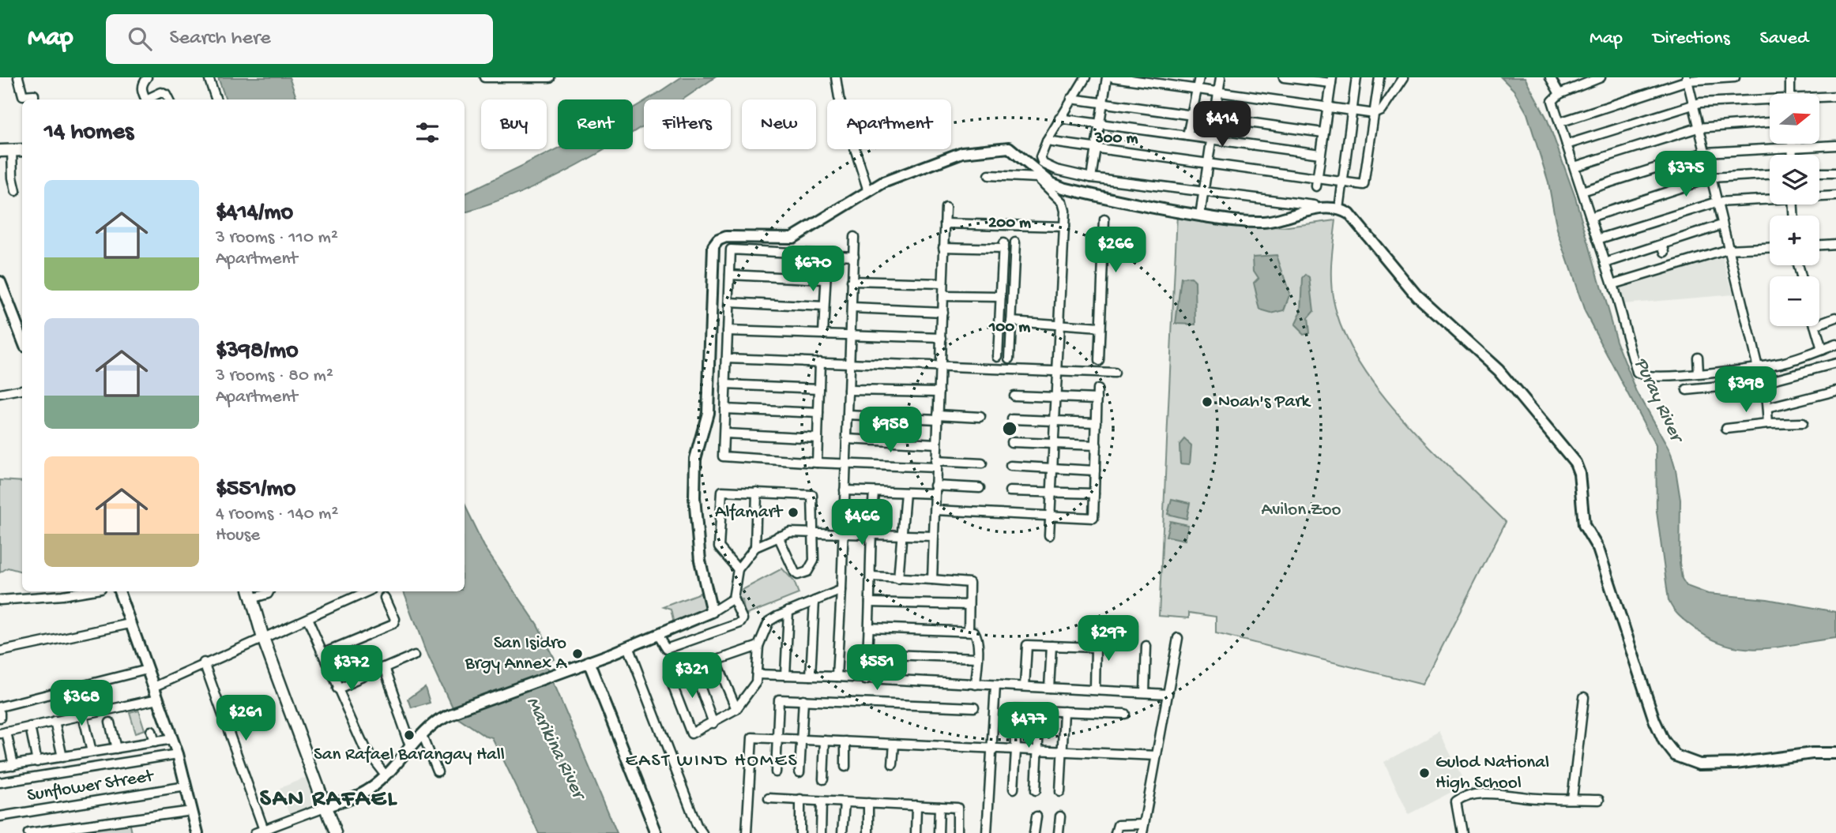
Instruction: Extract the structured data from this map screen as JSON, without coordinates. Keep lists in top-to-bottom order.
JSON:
{
  "streets": {
    "street": ["Sunflower Street"]
  },
  "districts": ["EAST WIND HOMES", "SAN RAFAEL"],
  "water": ["Puray River", "Marikina River"],
  "parks": ["Avilon Zoo"],
  "places": [
    "Noah's Park",
    "Alfamart",
    "San Isidro Brgy Annex A",
    "San Rafael Barangay Hall",
    "Gulod National High School"
  ],
  "north": "right",
  "page": {
    "header": "Map",
    "search": "Search here",
    "nav": ["Map", "Directions", "Saved"],
    "map_buttons": ["+", "−"],
    "chip": [
      "Buy",
      "Rent",
      "Filters",
      "New",
      "Apartment"
    ],
    "heading": "14 homes",
    "price": [
      "$414",
      "$375",
      "$266",
      "$670",
      "$398",
      "$958",
      "$466",
      "$297",
      "$551",
      "$372",
      "$321",
      "$368",
      "$261",
      "$477"
    ],
    "list": [
      {
        "name": "$414/mo",
        "note": "3 rooms · 110 m² · Apartment"
      },
      {
        "name": "$398/mo",
        "note": "3 rooms · 80 m² · Apartment"
      },
      {
        "name": "$551/mo",
        "note": "4 rooms · 140 m² · House"
      }
    ]
  },
  "rings": ["300 m", "200 m", "100 m"]
}
